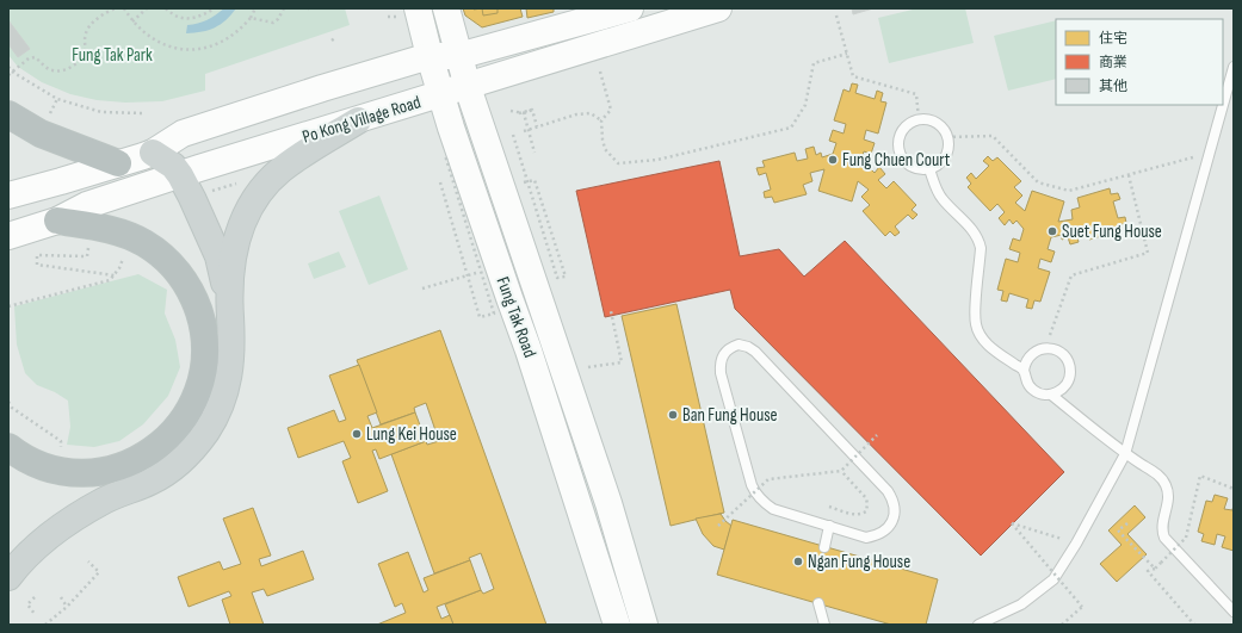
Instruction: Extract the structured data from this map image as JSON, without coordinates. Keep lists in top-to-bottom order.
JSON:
{
  "streets": {
    "main road": ["Po Kong Village Road", "Fung Tak Road"]
  },
  "crossings": [
    ["Po Kong Village Road", "Fung Tak Road"]
  ],
  "parks": ["Fung Tak Park"],
  "places": [
    "Fung Chuen Court",
    "Suet Fung House",
    "Ban Fung House",
    "Lung Kei House",
    "Ngan Fung House"
  ],
  "legend": ["住宅", "商業", "其他"]
}
